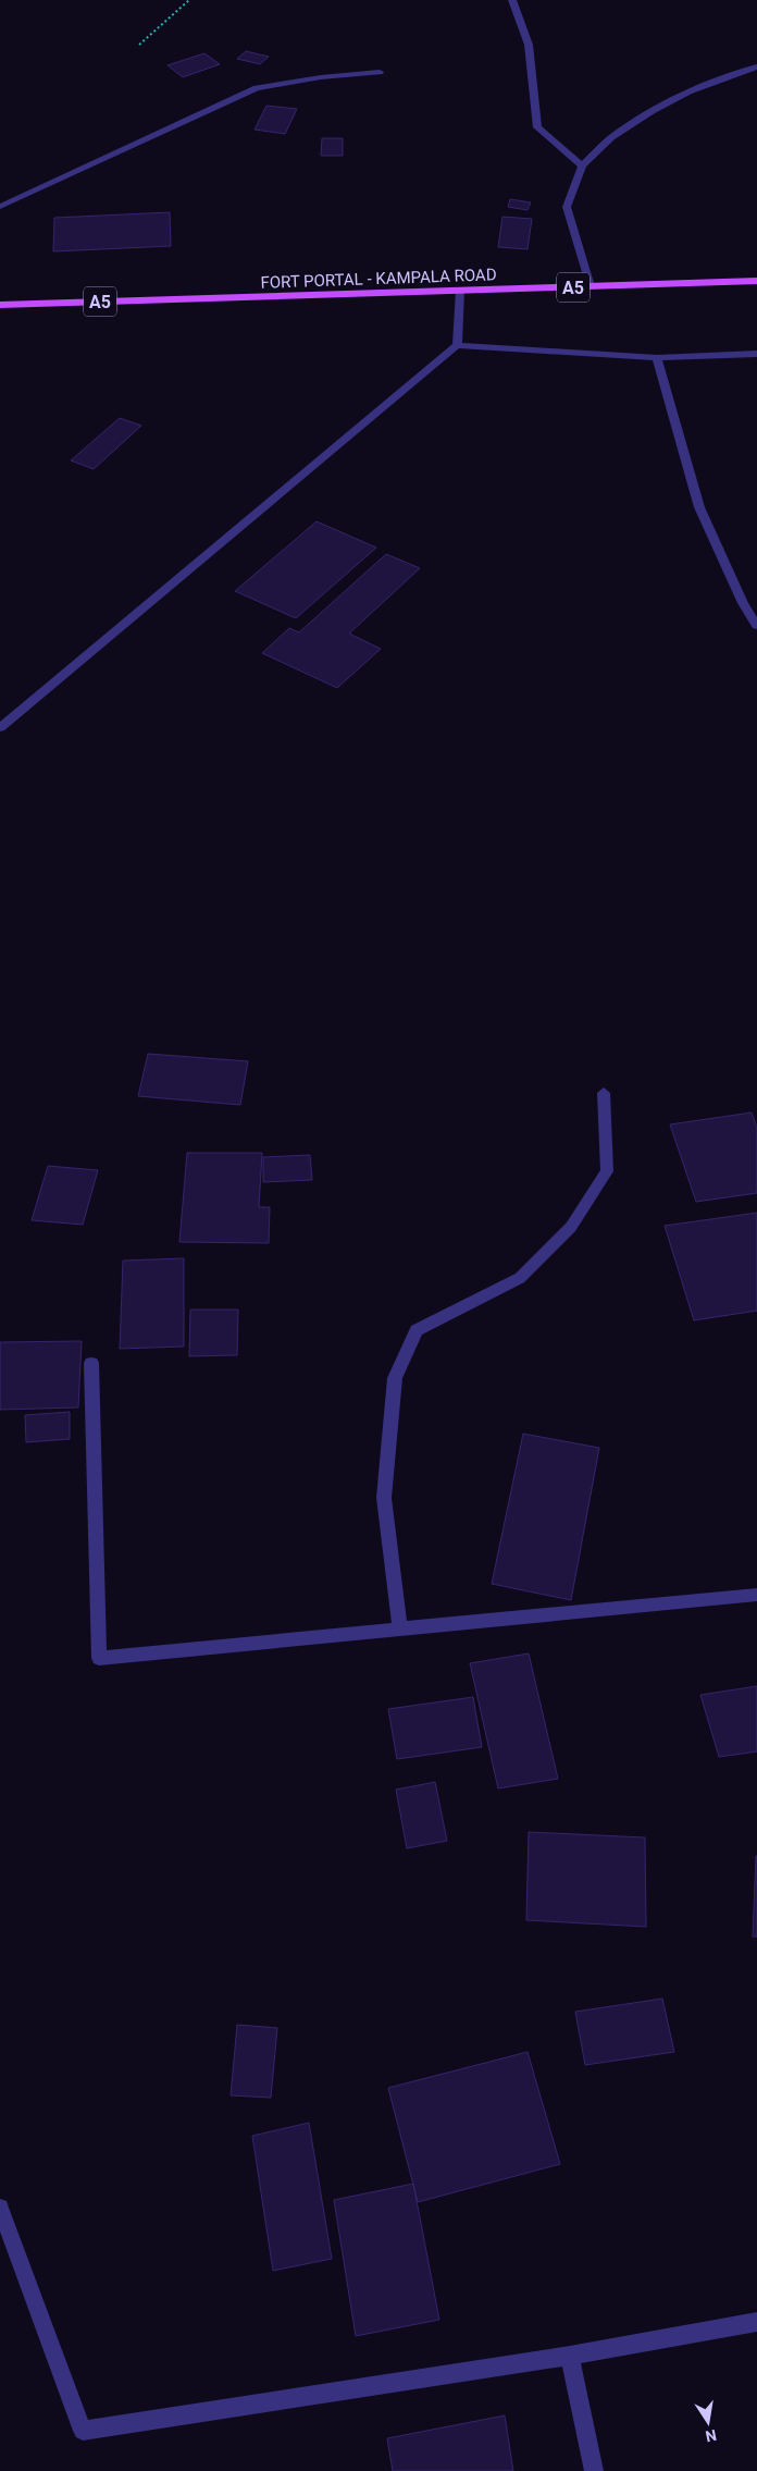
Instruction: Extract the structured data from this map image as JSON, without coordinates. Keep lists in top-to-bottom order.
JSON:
{
  "streets": {
    "main road": ["FORT PORTAL - KAMPALA ROAD", "A5"]
  },
  "north": "bottom"
}
